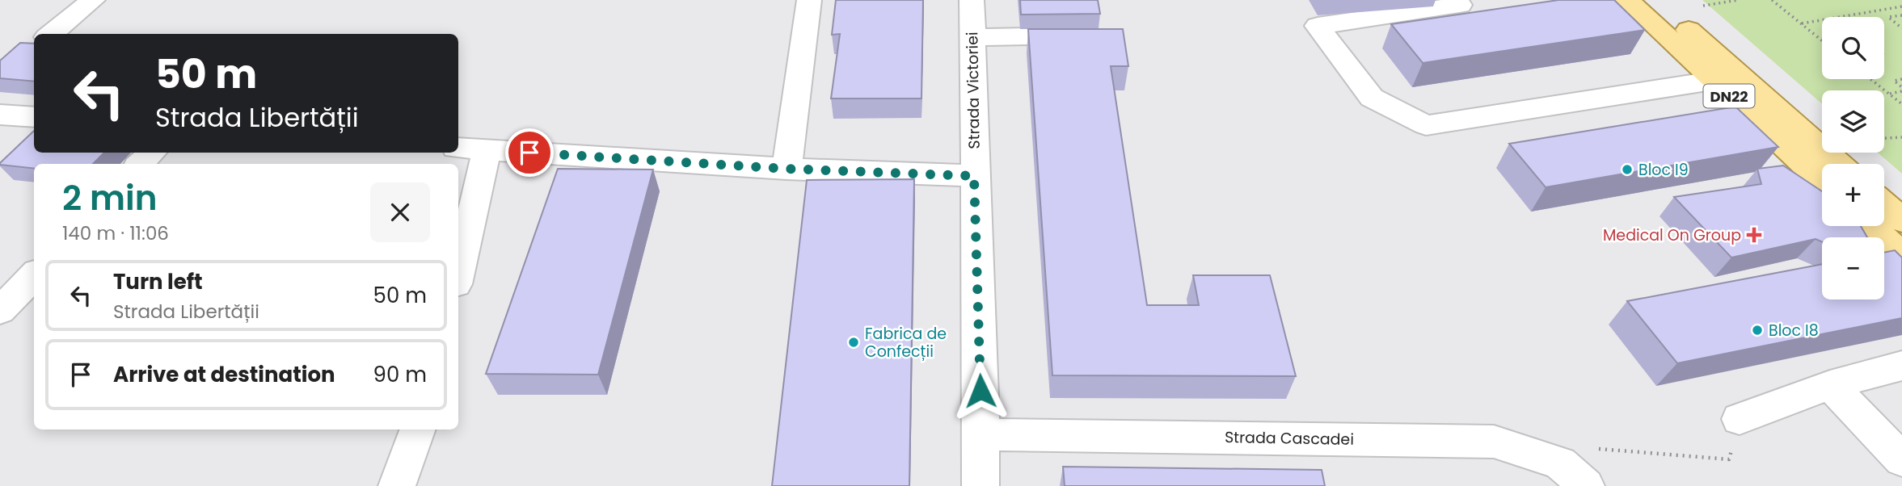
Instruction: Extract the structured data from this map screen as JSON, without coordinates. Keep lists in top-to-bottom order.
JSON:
{
  "streets": {
    "main road": ["DN22"],
    "street": ["Strada Victoriei", "Strada Cascadei"]
  },
  "crossings": [
    ["Strada Victoriei", "Strada Cascadei"]
  ],
  "places": {
    "other": ["Bloc I9", "Bloc I8", "Fabrica de Confecții"],
    "health": ["Medical On Group"]
  },
  "page": {
    "map_buttons": ["+", "−"],
    "turn": ["50 m", "Strada Libertății"],
    "heading": ["2 min", "140 m · 11:06"],
    "list": [
      {
        "name": "Turn left",
        "note": "Strada Libertății",
        "value": "50 m"
      },
      {
        "name": "Arrive at destination",
        "value": "90 m"
      }
    ]
  }
}
